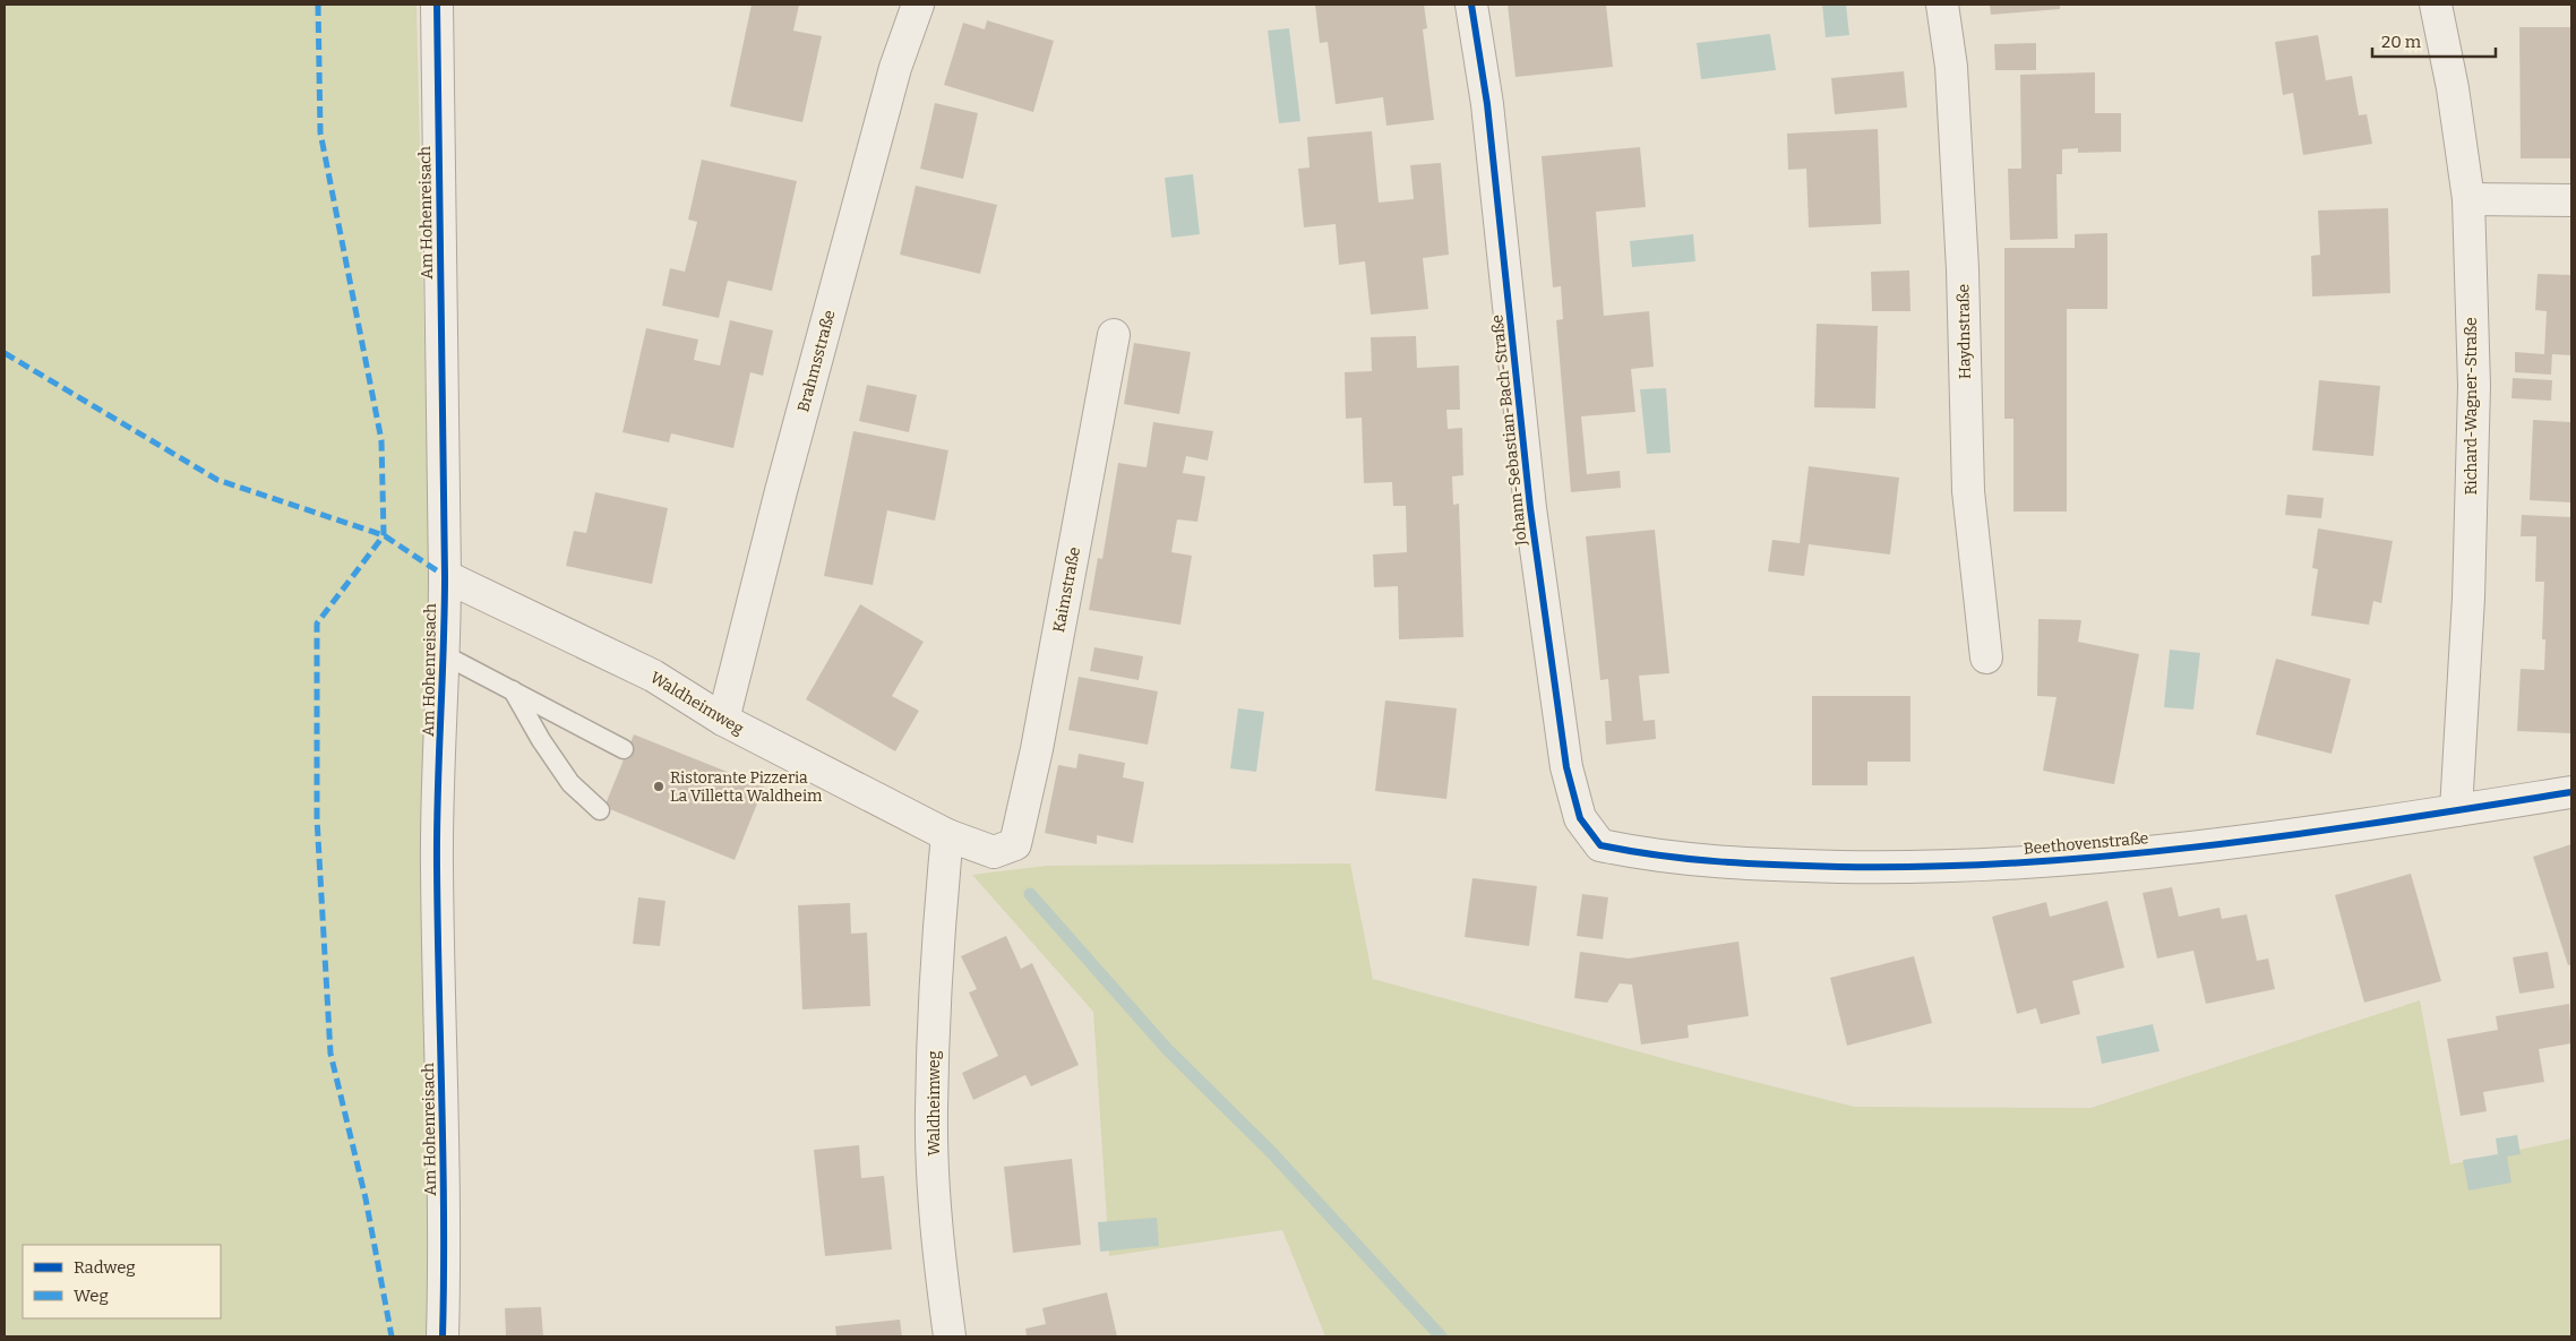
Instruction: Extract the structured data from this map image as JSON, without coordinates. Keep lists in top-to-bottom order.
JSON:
{
  "streets": {
    "street": [
      "Am Hohenreisach",
      "Haydnstraße",
      "Brahmsstraße",
      "Richard-Wagner-Straße",
      "Johann-Sebastian-Bach-Straße",
      "Kaimstraße",
      "Waldheimweg",
      "Beethovenstraße"
    ]
  },
  "crossings": [
    ["Am Hohenreisach", "Waldheimweg"],
    ["Brahmsstraße", "Waldheimweg"],
    ["Richard-Wagner-Straße", "Beethovenstraße"],
    ["Johann-Sebastian-Bach-Straße", "Beethovenstraße"],
    ["Kaimstraße", "Waldheimweg"]
  ],
  "places": ["Ristorante Pizzeria La Villetta Waldheim"],
  "legend": ["Radweg", "Weg"],
  "scale_bar": "20 m"
}
